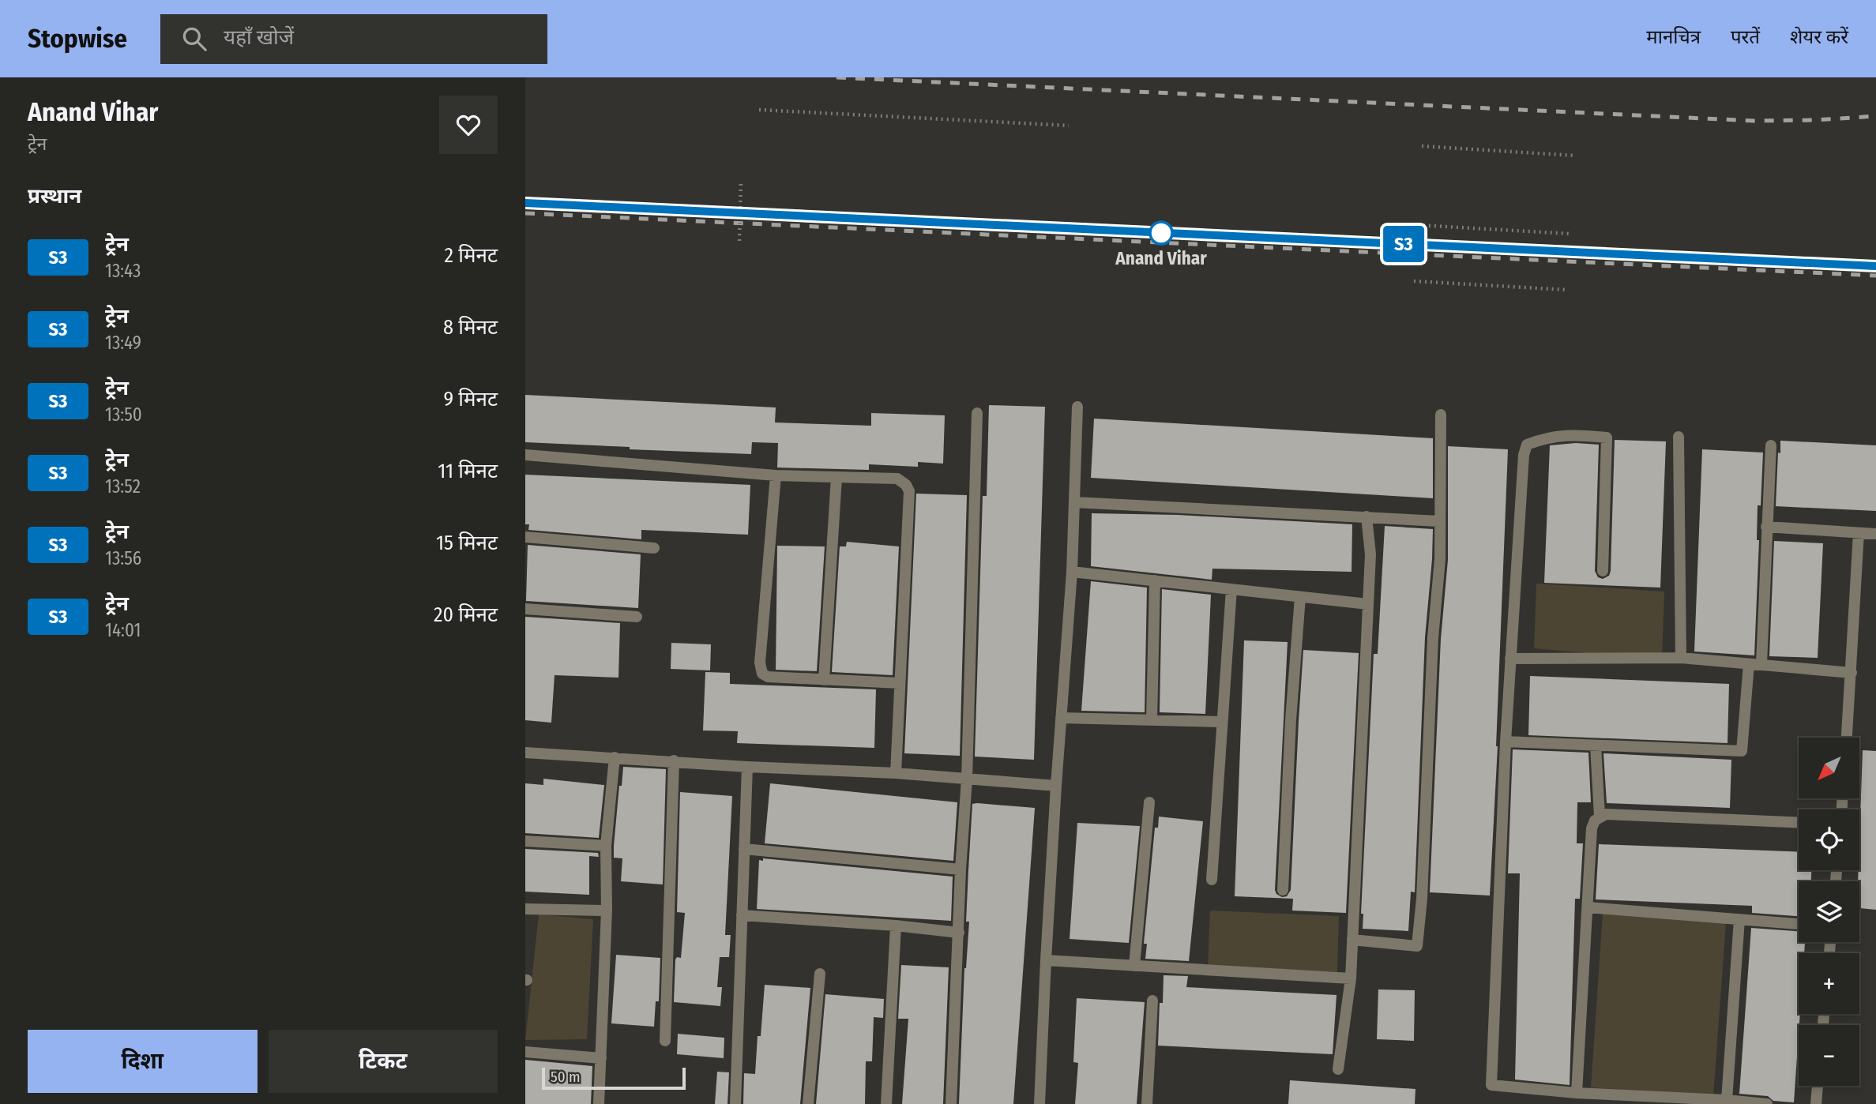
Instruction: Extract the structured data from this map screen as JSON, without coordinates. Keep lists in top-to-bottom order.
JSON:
{
  "places": ["Anand Vihar"],
  "scale_bar": "50 m",
  "north": "bottom left",
  "page": {
    "header": "Stopwise",
    "search": "यहाँ खोजें",
    "nav": ["मानचित्र", "परतें", "शेयर करें"],
    "heading": [
      ["Anand Vihar", "ट्रेन"],
      "प्रस्थान"
    ],
    "on_map": "S3",
    "list": [
      {
        "mark": "S3",
        "name": "ट्रेन",
        "note": "13:43",
        "value": "2 मिनट"
      },
      {
        "mark": "S3",
        "name": "ट्रेन",
        "note": "13:49",
        "value": "8 मिनट"
      },
      {
        "mark": "S3",
        "name": "ट्रेन",
        "note": "13:50",
        "value": "9 मिनट"
      },
      {
        "mark": "S3",
        "name": "ट्रेन",
        "note": "13:52",
        "value": "11 मिनट"
      },
      {
        "mark": "S3",
        "name": "ट्रेन",
        "note": "13:56",
        "value": "15 मिनट"
      },
      {
        "mark": "S3",
        "name": "ट्रेन",
        "note": "14:01",
        "value": "20 मिनट"
      }
    ],
    "map_buttons": ["+", "−"],
    "buttons": ["दिशा", "टिकट"],
    "scale": "50 m"
  }
}
